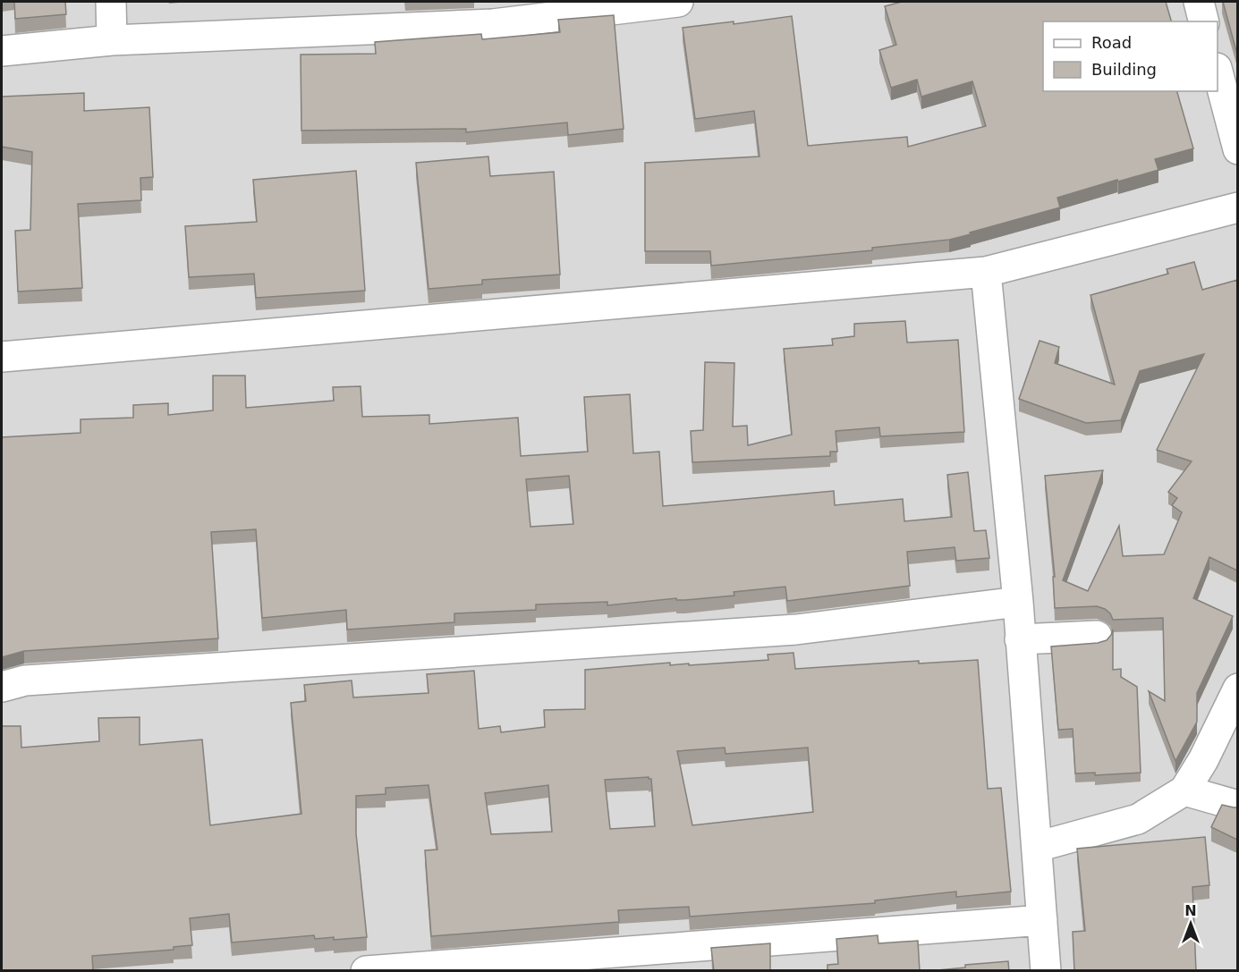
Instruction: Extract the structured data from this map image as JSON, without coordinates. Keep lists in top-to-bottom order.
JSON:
{
  "legend": ["Road", "Building"],
  "north": "top"
}
